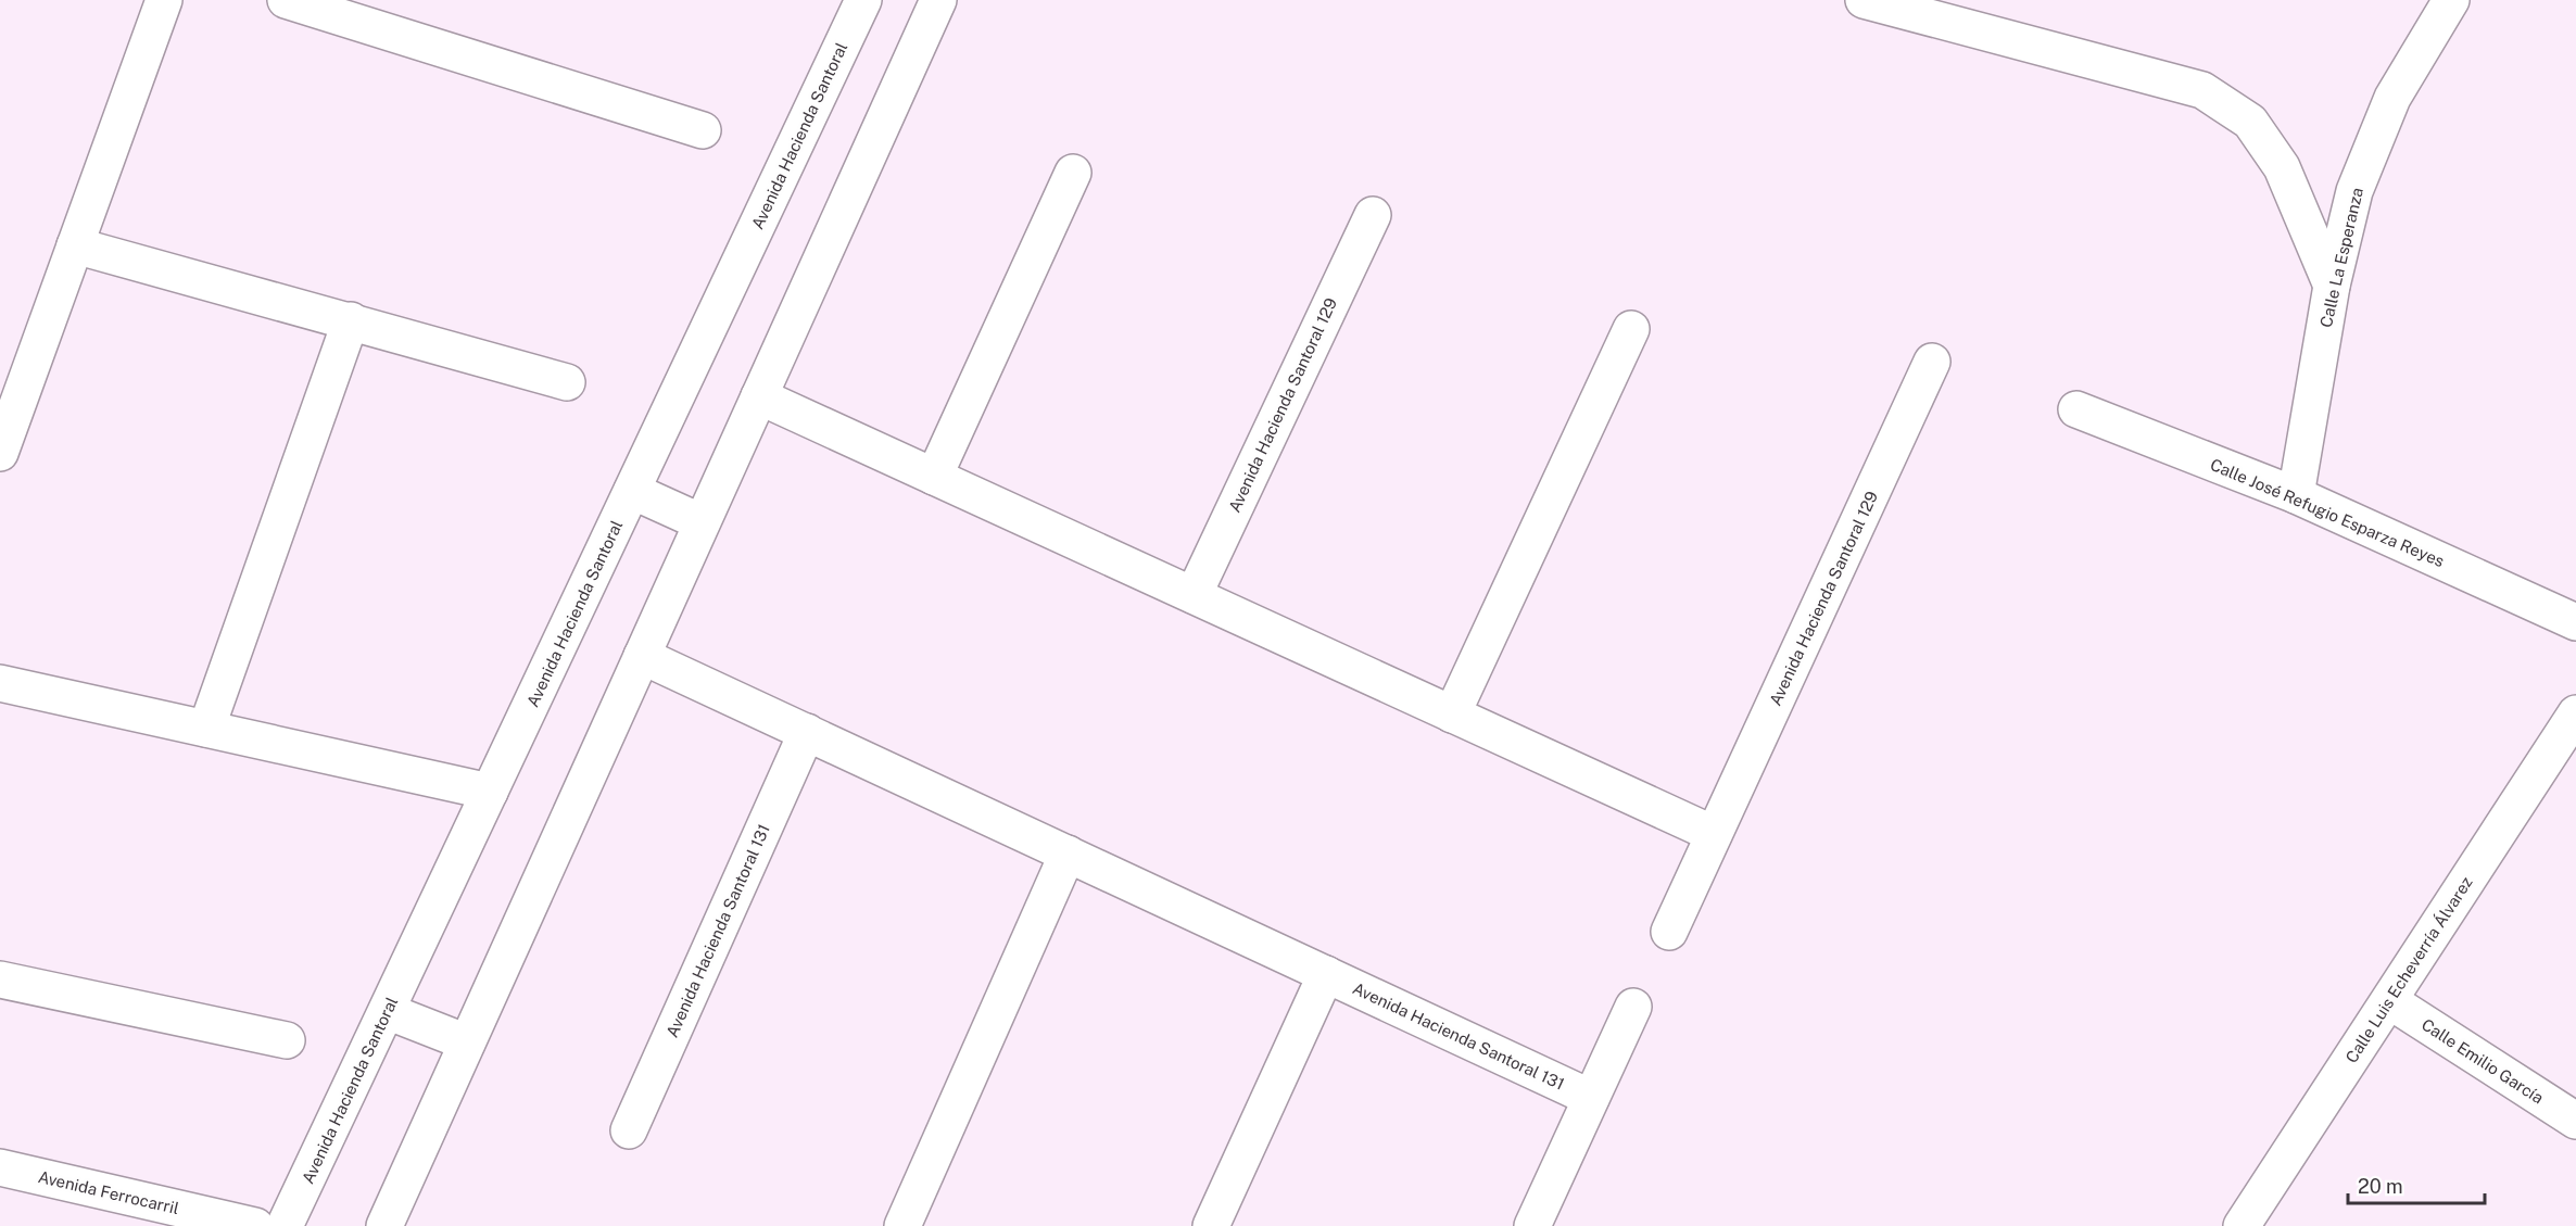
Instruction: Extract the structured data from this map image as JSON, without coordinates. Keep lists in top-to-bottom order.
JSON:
{
  "streets": {
    "street": [
      "Avenida Hacienda Santoral",
      "Calle La Esperanza",
      "Avenida Hacienda Santoral 129",
      "Calle José Refugio Esparza Reyes",
      "Avenida Hacienda Santoral 131",
      "Calle Luis Echeverría Álvarez",
      "Calle Emilio García",
      "Avenida Ferrocarril"
    ]
  },
  "crossings": [
    ["Calle La Esperanza", "Calle José Refugio Esparza Reyes"],
    ["Calle Luis Echeverría Álvarez", "Calle Emilio García"]
  ],
  "scale_bar": "20 m"
}
